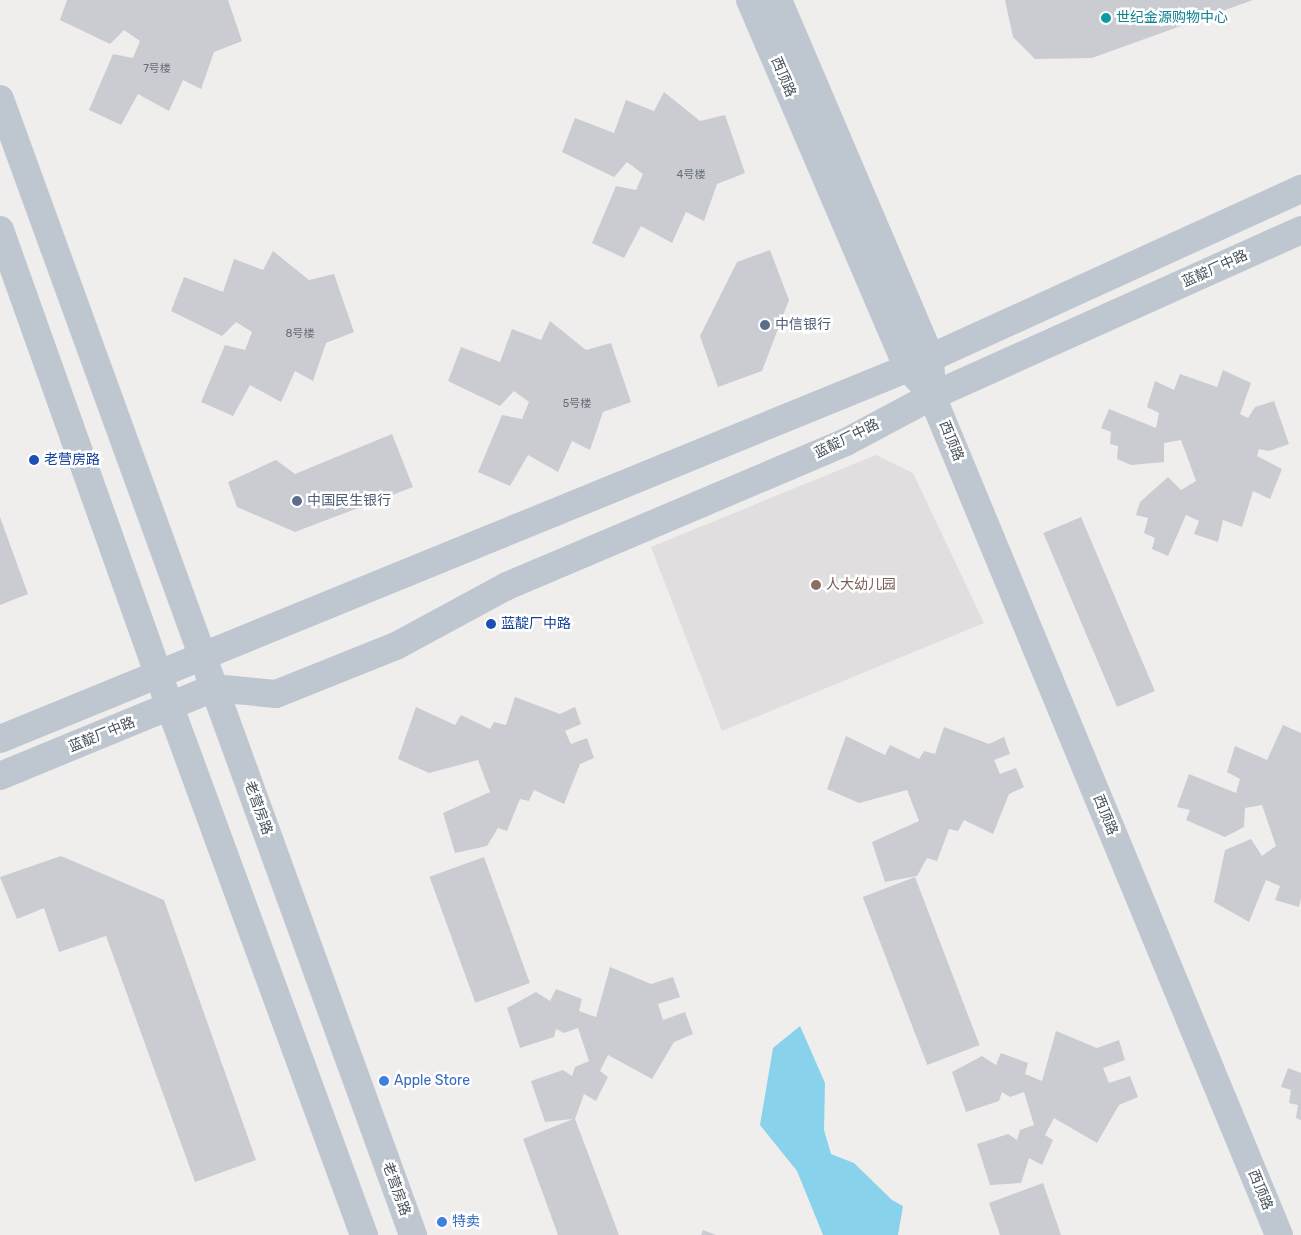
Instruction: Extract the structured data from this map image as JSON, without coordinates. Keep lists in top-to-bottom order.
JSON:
{
  "streets": {
    "street": ["西顶路", "蓝靛厂中路", "老营房路"]
  },
  "crossings": [
    ["西顶路", "蓝靛厂中路"],
    ["蓝靛厂中路", "老营房路"]
  ],
  "places": [
    "世纪金源购物中心",
    "中信银行",
    "老营房路",
    "中国民生银行",
    "人大幼儿园",
    "蓝靛厂中路",
    "Apple Store",
    "特卖"
  ],
  "house_numbers": [
    "7号楼",
    "4号楼",
    "8号楼",
    "5号楼"
  ]
}
